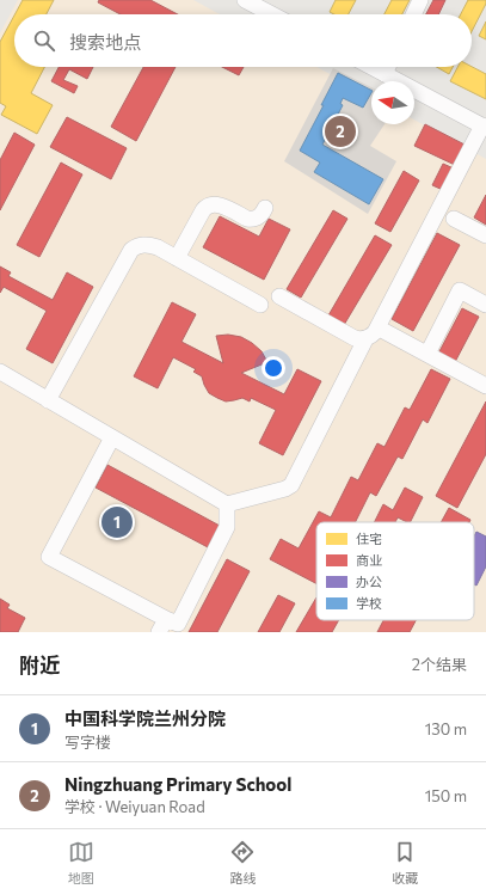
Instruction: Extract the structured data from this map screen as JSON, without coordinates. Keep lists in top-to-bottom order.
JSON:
{
  "legend": [
    "住宅",
    "商业",
    "办公",
    "学校"
  ],
  "north": "left",
  "page": {
    "search": "搜索地点",
    "pins": ["2", "1"],
    "heading": ["附近", "2个结果"],
    "list": [
      {
        "mark": "1",
        "name": "中国科学院兰州分院",
        "note": "写字楼",
        "value": "130 m"
      },
      {
        "mark": "2",
        "name": "Ningzhuang Primary School",
        "note": "学校 · Weiyuan Road",
        "value": "150 m"
      }
    ],
    "nav": ["地图", "路线", "收藏"]
  }
}
